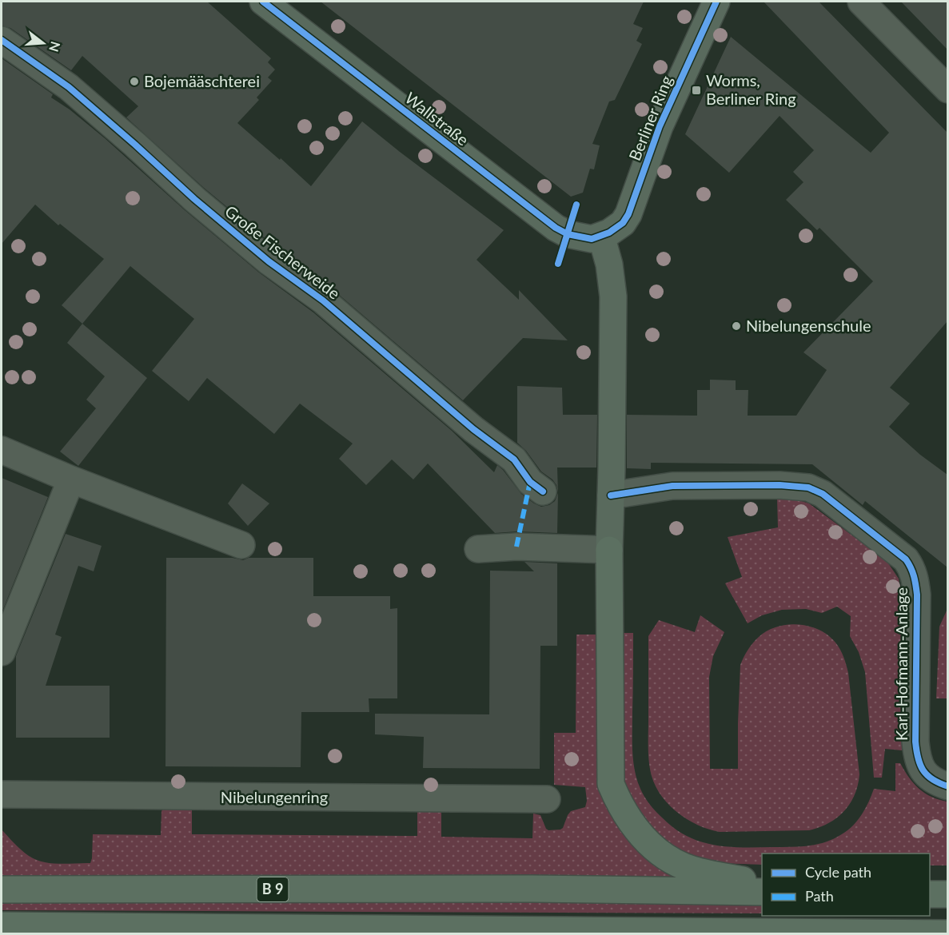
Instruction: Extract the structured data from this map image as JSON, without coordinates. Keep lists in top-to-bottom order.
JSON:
{
  "streets": {
    "highway": ["B 9"],
    "main road": ["Berliner Ring", "Wallstraße"],
    "street": ["Große Fischerweide", "Karl-Hofmann-Anlage", "Nibelungenring"]
  },
  "crossings": [
    ["Berliner Ring", "Wallstraße"]
  ],
  "places": {
    "other": ["Bojemääschterei", "Nibelungenschule"],
    "transit": ["Worms, Berliner Ring"]
  },
  "legend": ["Cycle path", "Path"],
  "north": "right"
}
